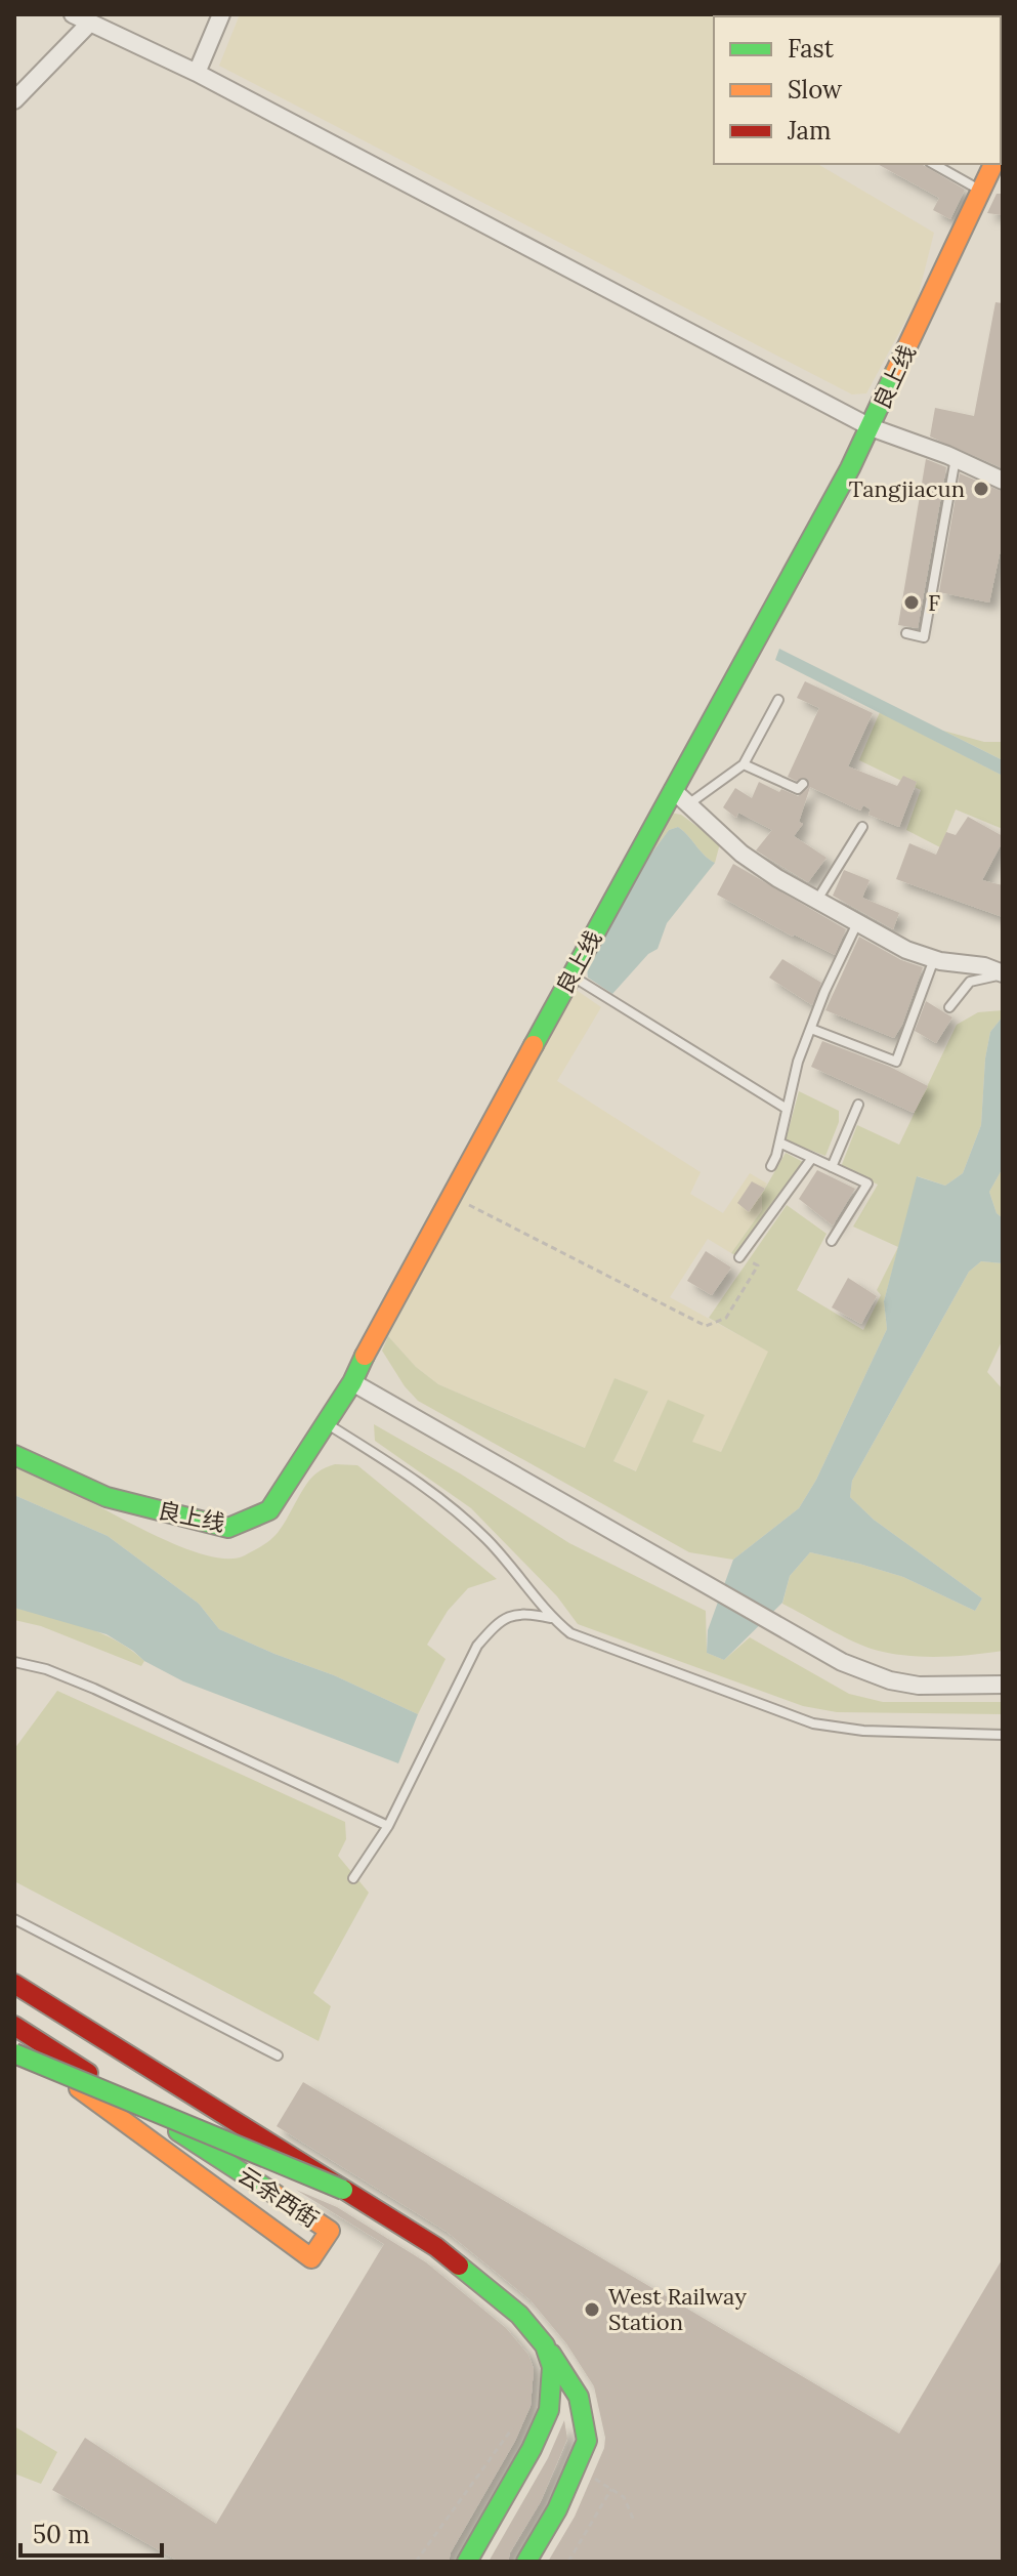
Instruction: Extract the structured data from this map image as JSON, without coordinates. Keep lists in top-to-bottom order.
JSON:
{
  "streets": {
    "main road": ["良上线", "云余西街"]
  },
  "places": ["Tangjiacun", "F", "West Railway Station"],
  "legend": ["Fast", "Slow", "Jam"],
  "scale_bar": "50 m"
}
